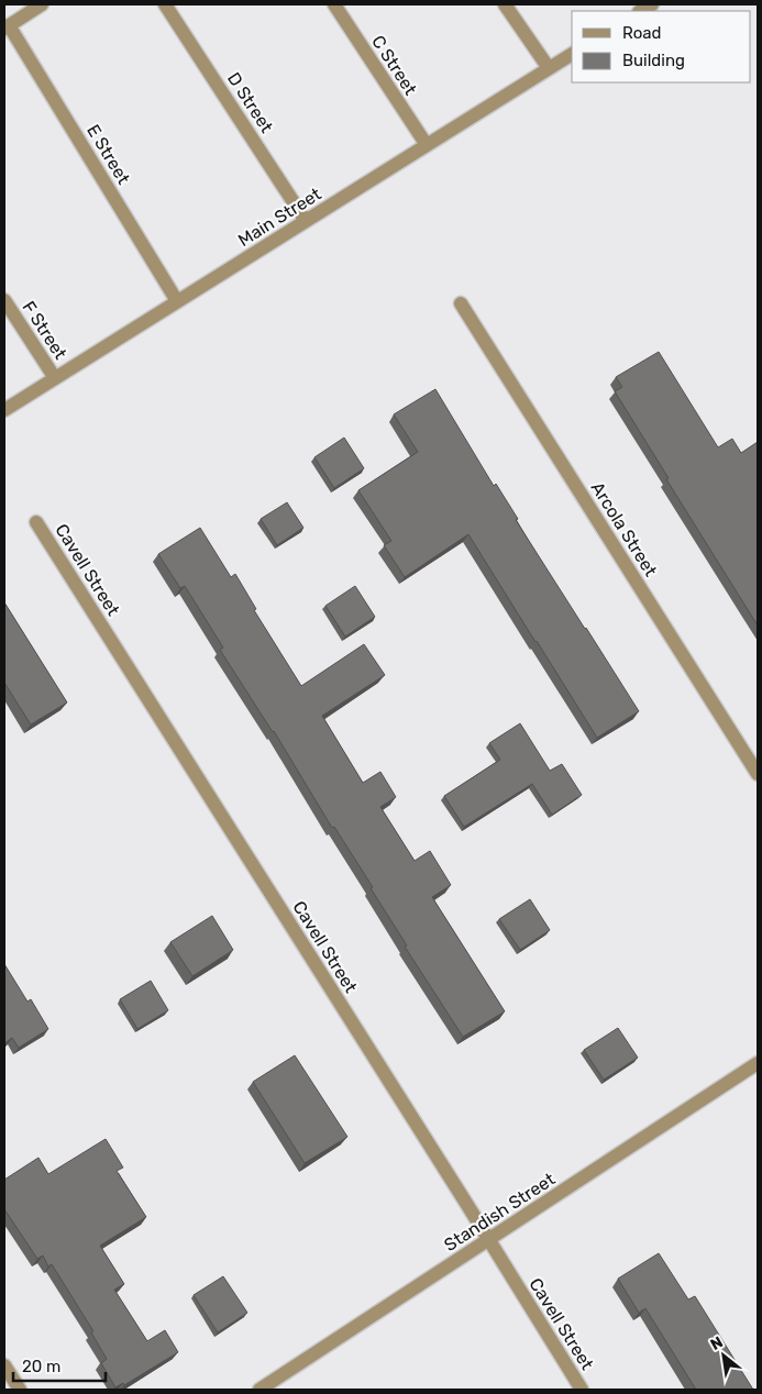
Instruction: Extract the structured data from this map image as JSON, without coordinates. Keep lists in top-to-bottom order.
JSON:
{
  "streets": {
    "street": [
      "C Street",
      "D Street",
      "E Street",
      "Main Street",
      "F Street",
      "Arcola Street",
      "Cavell Street",
      "Standish Street"
    ]
  },
  "crossings": [
    ["C Street", "Main Street"],
    ["D Street", "Main Street"],
    ["E Street", "Main Street"],
    ["Main Street", "F Street"],
    ["Cavell Street", "Standish Street"]
  ],
  "legend": ["Road", "Building"],
  "scale_bar": "20 m",
  "north": "top left"
}
